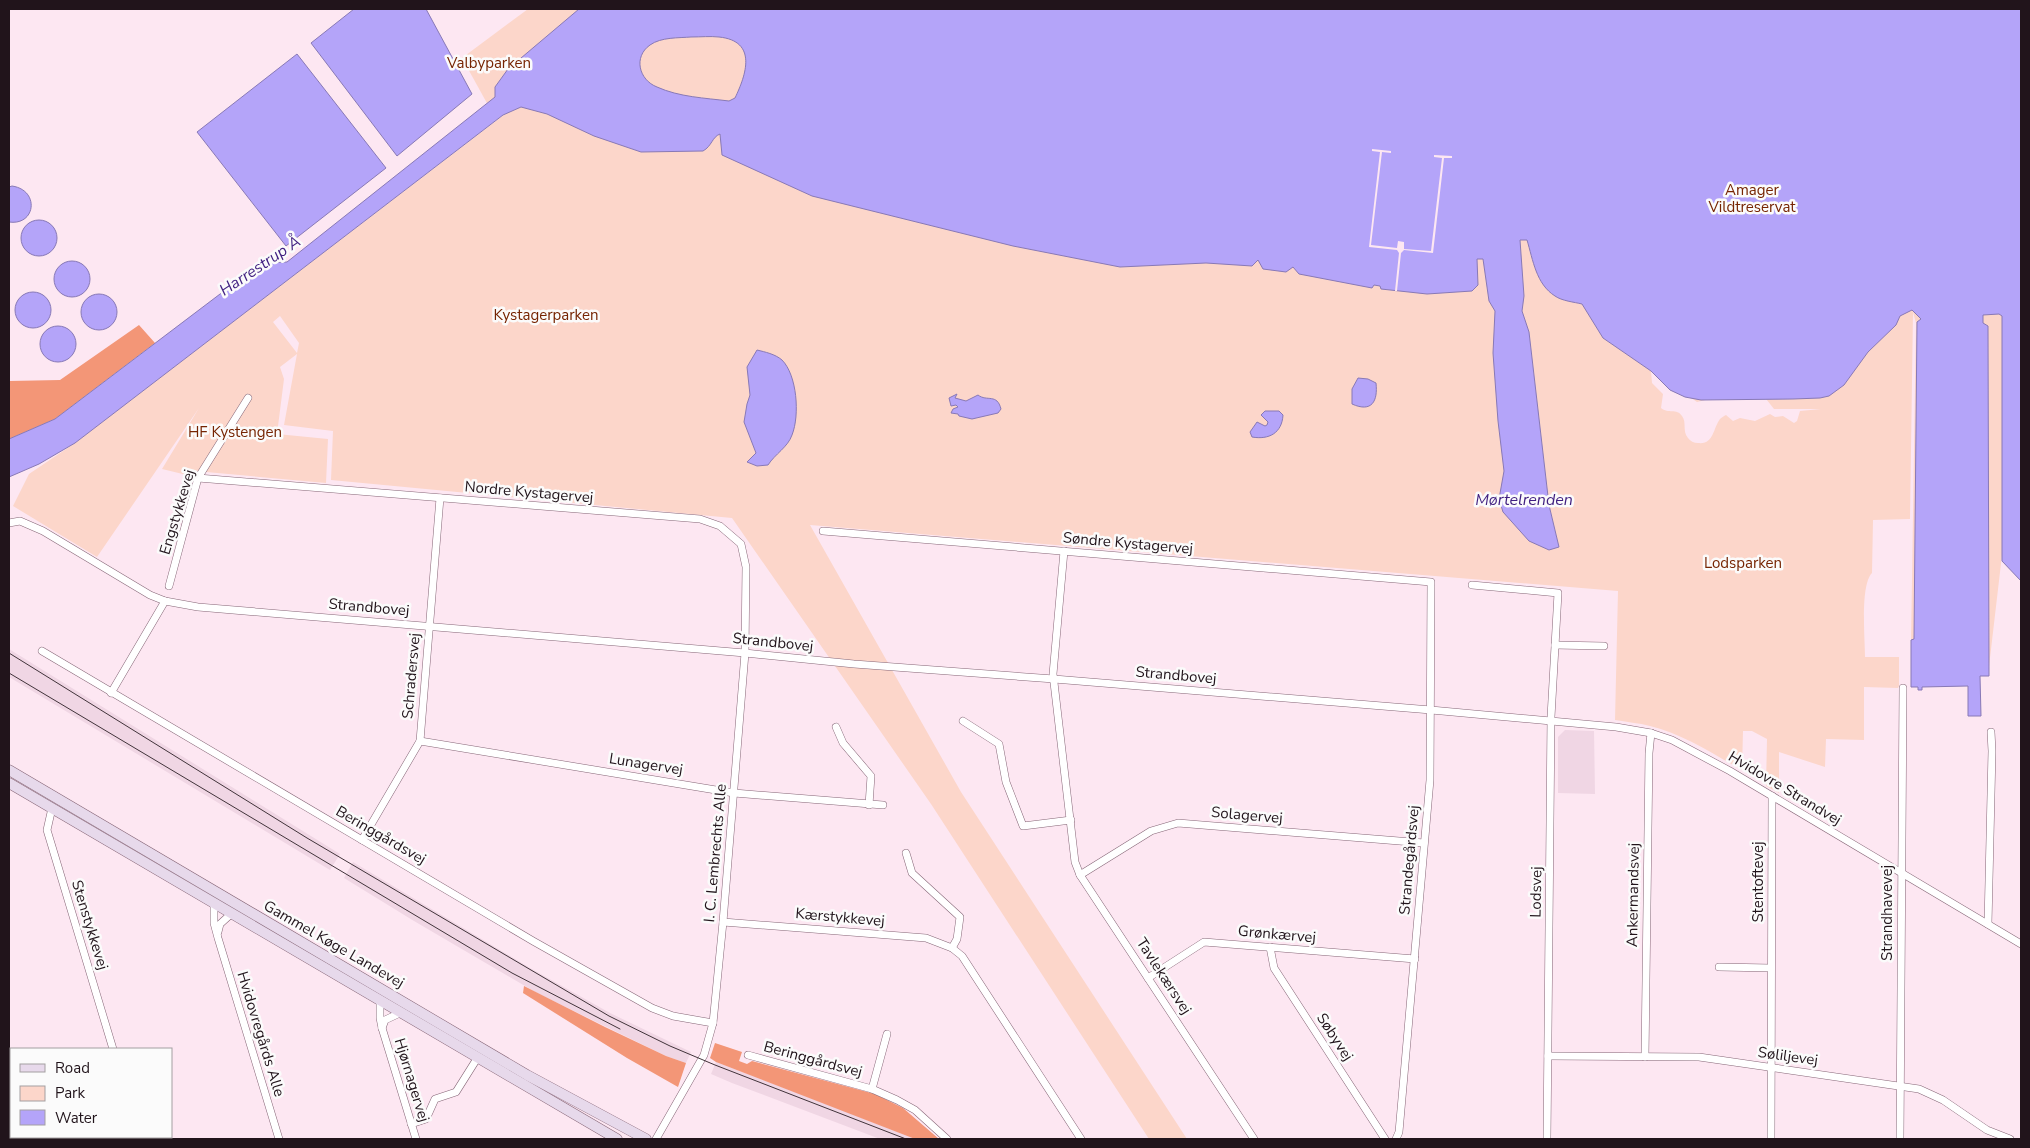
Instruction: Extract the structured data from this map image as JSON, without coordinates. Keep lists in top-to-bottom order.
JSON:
{
  "streets": {
    "main road": ["Gammel Køge Landevej"],
    "street": [
      "Nordre Kystagervej",
      "Engstykkevej",
      "Søndre Kystagervej",
      "Strandbovej",
      "Schradersvej",
      "Lunagervej",
      "Hvidovre Strandvej",
      "Solagervej",
      "Beringgårdsvej",
      "I. C. Lembrechts Alle",
      "Strandegårdsvej",
      "Stentoftevej",
      "Lodsvej",
      "Ankermandsvej",
      "Strandhavevej",
      "Kærstykkevej",
      "Stenstykkevej",
      "Grønkærvej",
      "Tavlekærsvej",
      "Hvidovregårds Alle",
      "Søbyvej",
      "Søliljevej",
      "Hjørnagervej"
    ]
  },
  "crossings": [
    ["Nordre Kystagervej", "Engstykkevej"],
    ["Nordre Kystagervej", "Strandbovej"],
    ["Nordre Kystagervej", "Schradersvej"],
    ["Nordre Kystagervej", "I. C. Lembrechts Alle"],
    ["Søndre Kystagervej", "Strandegårdsvej"],
    ["Søndre Kystagervej", "Tavlekærsvej"],
    ["Strandbovej", "Schradersvej"],
    ["Strandbovej", "Hvidovre Strandvej"],
    ["Strandbovej", "I. C. Lembrechts Alle"],
    ["Strandbovej", "Strandegårdsvej"],
    ["Strandbovej", "Lodsvej"],
    ["Strandbovej", "Tavlekærsvej"],
    ["Schradersvej", "Lunagervej"],
    ["Schradersvej", "Beringgårdsvej"],
    ["Lunagervej", "I. C. Lembrechts Alle"],
    ["Hvidovre Strandvej", "Stentoftevej"],
    ["Hvidovre Strandvej", "Lodsvej"],
    ["Hvidovre Strandvej", "Ankermandsvej"],
    ["Hvidovre Strandvej", "Strandhavevej"],
    ["Solagervej", "Strandegårdsvej"],
    ["Solagervej", "Tavlekærsvej"],
    ["Beringgårdsvej", "I. C. Lembrechts Alle"],
    ["I. C. Lembrechts Alle", "Kærstykkevej"],
    ["Strandegårdsvej", "Grønkærvej"],
    ["Stentoftevej", "Søliljevej"],
    ["Lodsvej", "Søliljevej"],
    ["Ankermandsvej", "Søliljevej"],
    ["Strandhavevej", "Søliljevej"],
    ["Stenstykkevej", "Gammel Køge Landevej"],
    ["Grønkærvej", "Tavlekærsvej"],
    ["Grønkærvej", "Søbyvej"],
    ["Gammel Køge Landevej", "Hvidovregårds Alle"],
    ["Gammel Køge Landevej", "Hjørnagervej"]
  ],
  "water": ["Harrestrup Å", "Mørtelrenden"],
  "parks": [
    "Valbyparken",
    "Amager Vildtreservat",
    "Kystagerparken",
    "HF Kystengen",
    "Lodsparken"
  ],
  "legend": ["Road", "Park", "Water"]
}
